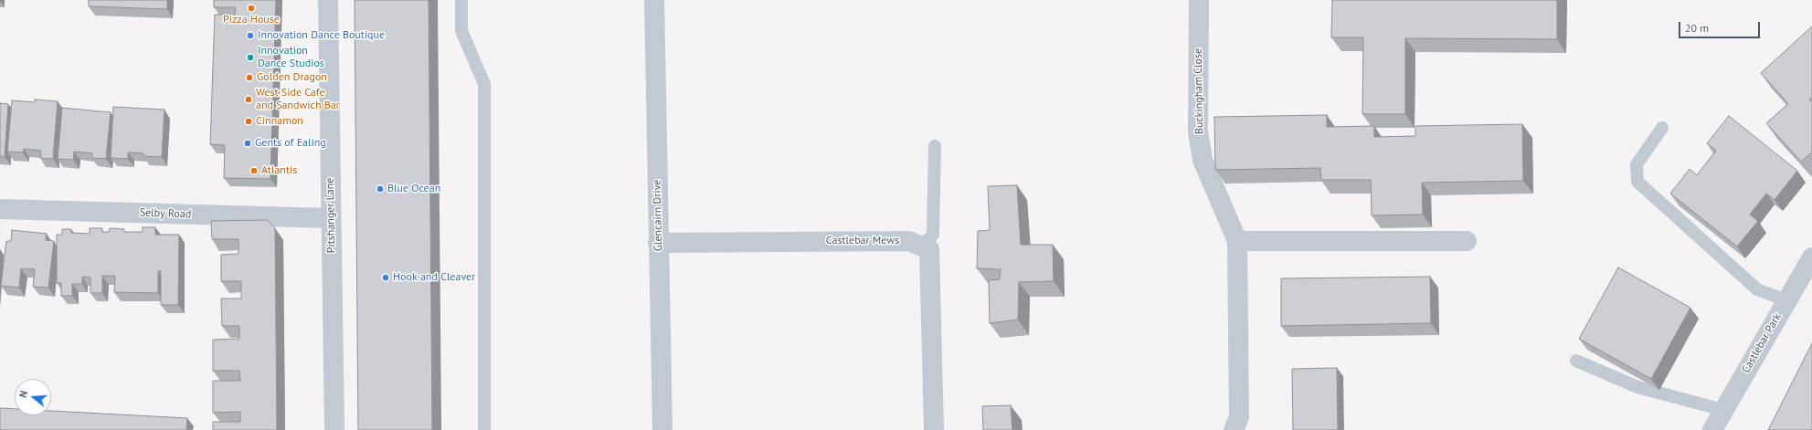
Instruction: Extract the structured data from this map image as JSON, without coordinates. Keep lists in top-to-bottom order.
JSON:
{
  "streets": {
    "street": [
      "Buckingham Close",
      "Selby Road",
      "Pitshanger Lane",
      "Glencairn Drive",
      "Castlebar Mews",
      "Castlebar Park"
    ]
  },
  "crossings": [
    ["Selby Road", "Pitshanger Lane"],
    ["Glencairn Drive", "Castlebar Mews"]
  ],
  "places": [
    "Pizza House",
    "Innovation Dance Boutique",
    "Innovation Dance Studios",
    "Golden Dragon",
    "West Side Cafe and Sandwich Bar",
    "Cinnamon",
    "Gents of Ealing",
    "Atlantis",
    "Blue Ocean",
    "Hook and Cleaver"
  ],
  "scale_bar": "20 m",
  "north": "left"
}
